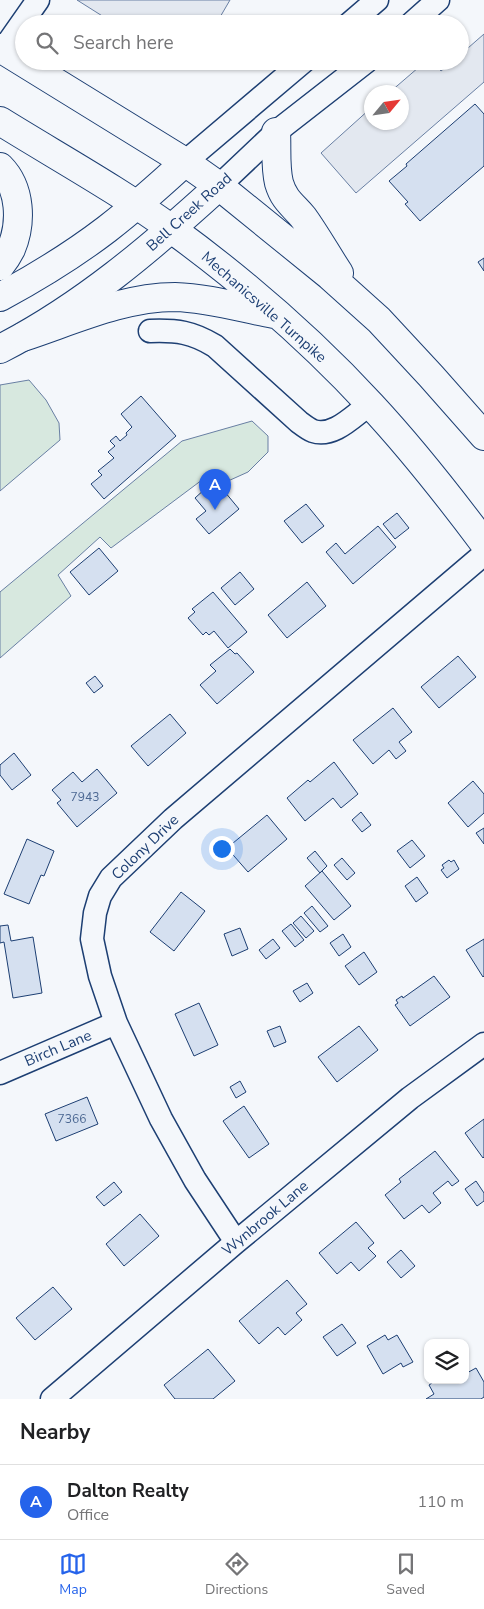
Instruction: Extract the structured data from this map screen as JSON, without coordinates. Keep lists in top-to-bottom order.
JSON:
{
  "streets": {
    "main road": ["Bell Creek Road", "Mechanicsville Turnpike"],
    "street": ["Colony Drive", "Birch Lane", "Wynbrook Lane"]
  },
  "crossings": [
    ["Bell Creek Road", "Mechanicsville Turnpike"],
    ["Colony Drive", "Birch Lane"],
    ["Colony Drive", "Wynbrook Lane"]
  ],
  "house_numbers": ["7943", "7366"],
  "north": "top right",
  "page": {
    "search": "Search here",
    "pins": "A",
    "heading": "Nearby",
    "list": [
      {
        "mark": "A",
        "name": "Dalton Realty",
        "note": "Office",
        "value": "110 m"
      }
    ],
    "nav": ["Map", "Directions", "Saved"]
  }
}
